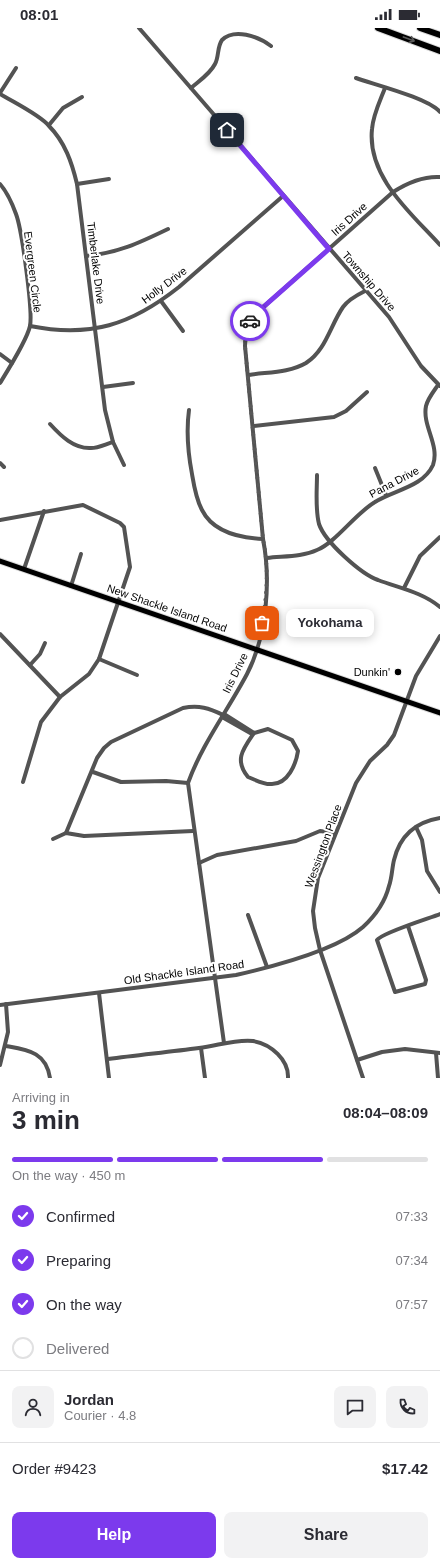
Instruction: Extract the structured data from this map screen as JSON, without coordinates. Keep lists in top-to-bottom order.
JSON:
{
  "streets": {
    "main road": ["New Shackle Island Road"],
    "street": [
      "Iris Drive",
      "Timberlake Drive",
      "Evergreen Circle",
      "Township Drive",
      "Holly Drive",
      "Pana Drive",
      "Wessington Place",
      "Old Shackle Island Road"
    ]
  },
  "crossings": [
    ["Iris Drive", "Township Drive"],
    ["Iris Drive", "Pana Drive"],
    ["Iris Drive", "New Shackle Island Road"],
    ["Iris Drive", "Old Shackle Island Road"],
    ["Timberlake Drive", "Holly Drive"],
    ["Evergreen Circle", "Holly Drive"],
    ["Township Drive", "Holly Drive"],
    ["Township Drive", "Pana Drive"],
    ["New Shackle Island Road", "Wessington Place"],
    ["Wessington Place", "Old Shackle Island Road"]
  ],
  "places": ["Yokohama", "Dunkin'"],
  "page": {
    "status": "08:01",
    "bubble": "Yokohama",
    "heading": ["3 min", "Arriving in", "08:04–08:09"],
    "panel": [
      "Jordan",
      "Courier · 4.8",
      "Order #9423",
      "$17.42"
    ],
    "bar": "On the way · 450 m",
    "list": [
      ["Confirmed", "07:33"],
      ["Preparing", "07:34"],
      ["On the way", "07:57"],
      "Delivered"
    ],
    "buttons": ["Help", "Share"]
  }
}
